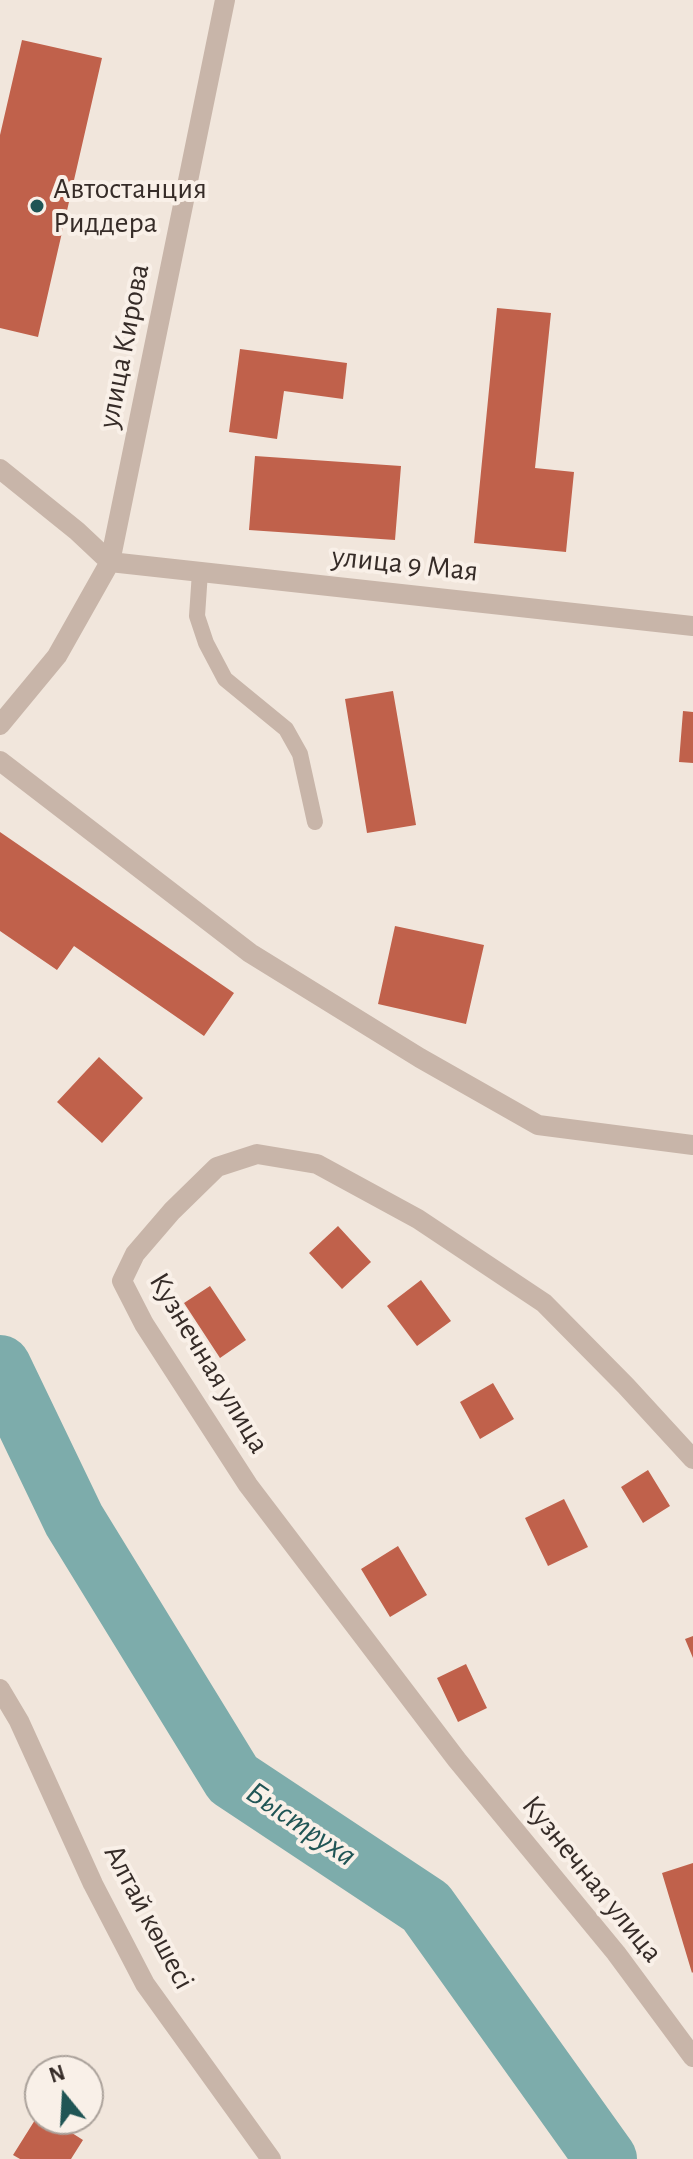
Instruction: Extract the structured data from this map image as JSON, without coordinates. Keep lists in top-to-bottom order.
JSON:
{
  "streets": {
    "street": [
      "улица Кирова",
      "улица 9 Мая",
      "Кузнечная улица",
      "Алтай көшесі"
    ]
  },
  "crossings": [
    ["улица Кирова", "улица 9 Мая"]
  ],
  "water": ["Быструха"],
  "places": ["Автостанция Риддера"],
  "north": "top"
}
